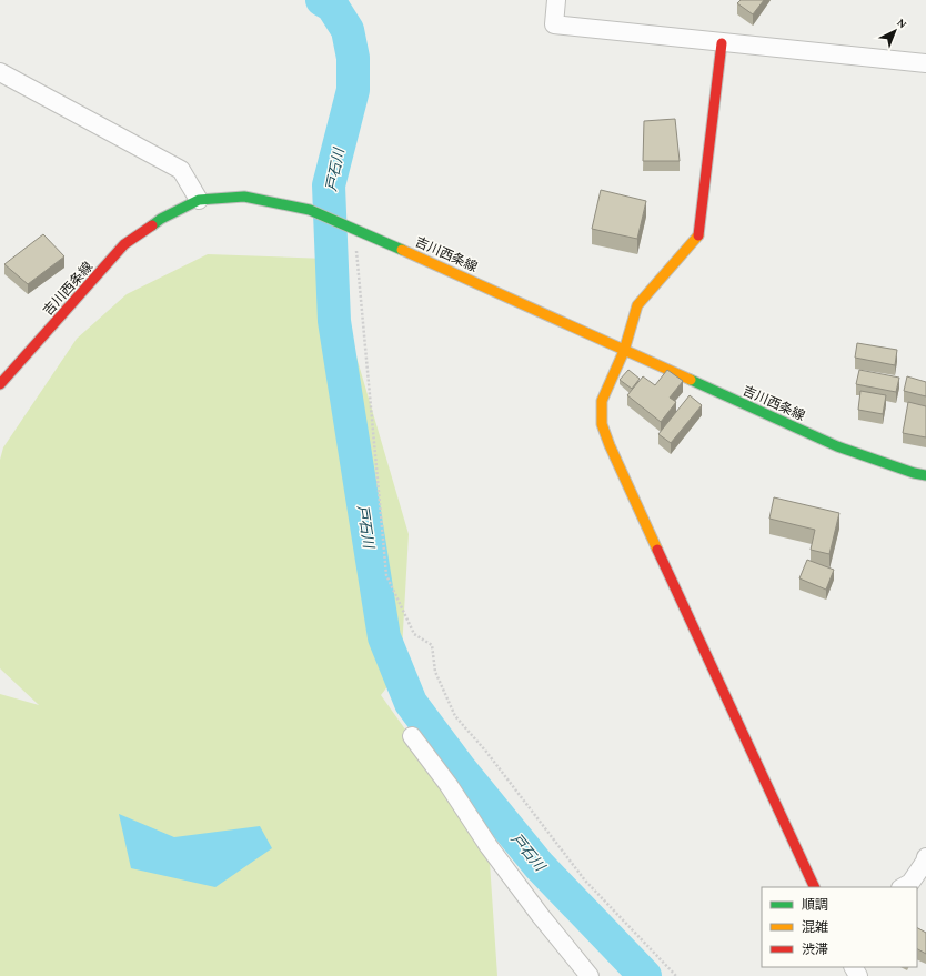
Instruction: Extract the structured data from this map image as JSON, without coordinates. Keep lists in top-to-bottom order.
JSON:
{
  "streets": {
    "main road": ["吉川西条線"]
  },
  "water": ["戸石川"],
  "legend": ["順調", "混雑", "渋滞"],
  "north": "top right"
}
